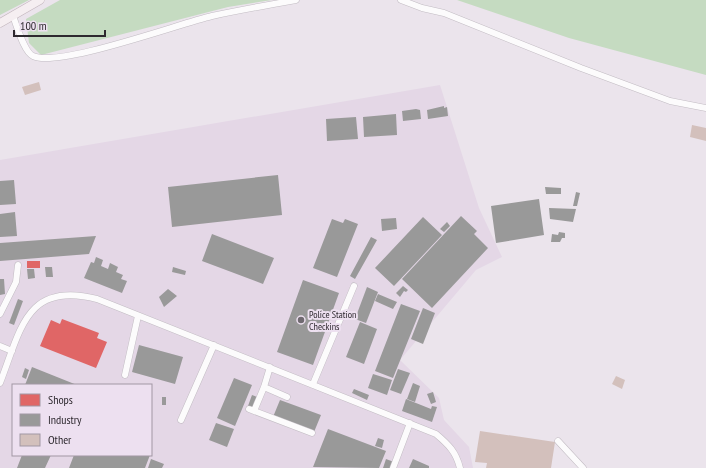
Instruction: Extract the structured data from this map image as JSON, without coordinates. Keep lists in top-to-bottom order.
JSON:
{
  "places": ["Police Station Checkins"],
  "legend": ["Shops", "Industry", "Other"],
  "scale_bar": "100 m"
}
